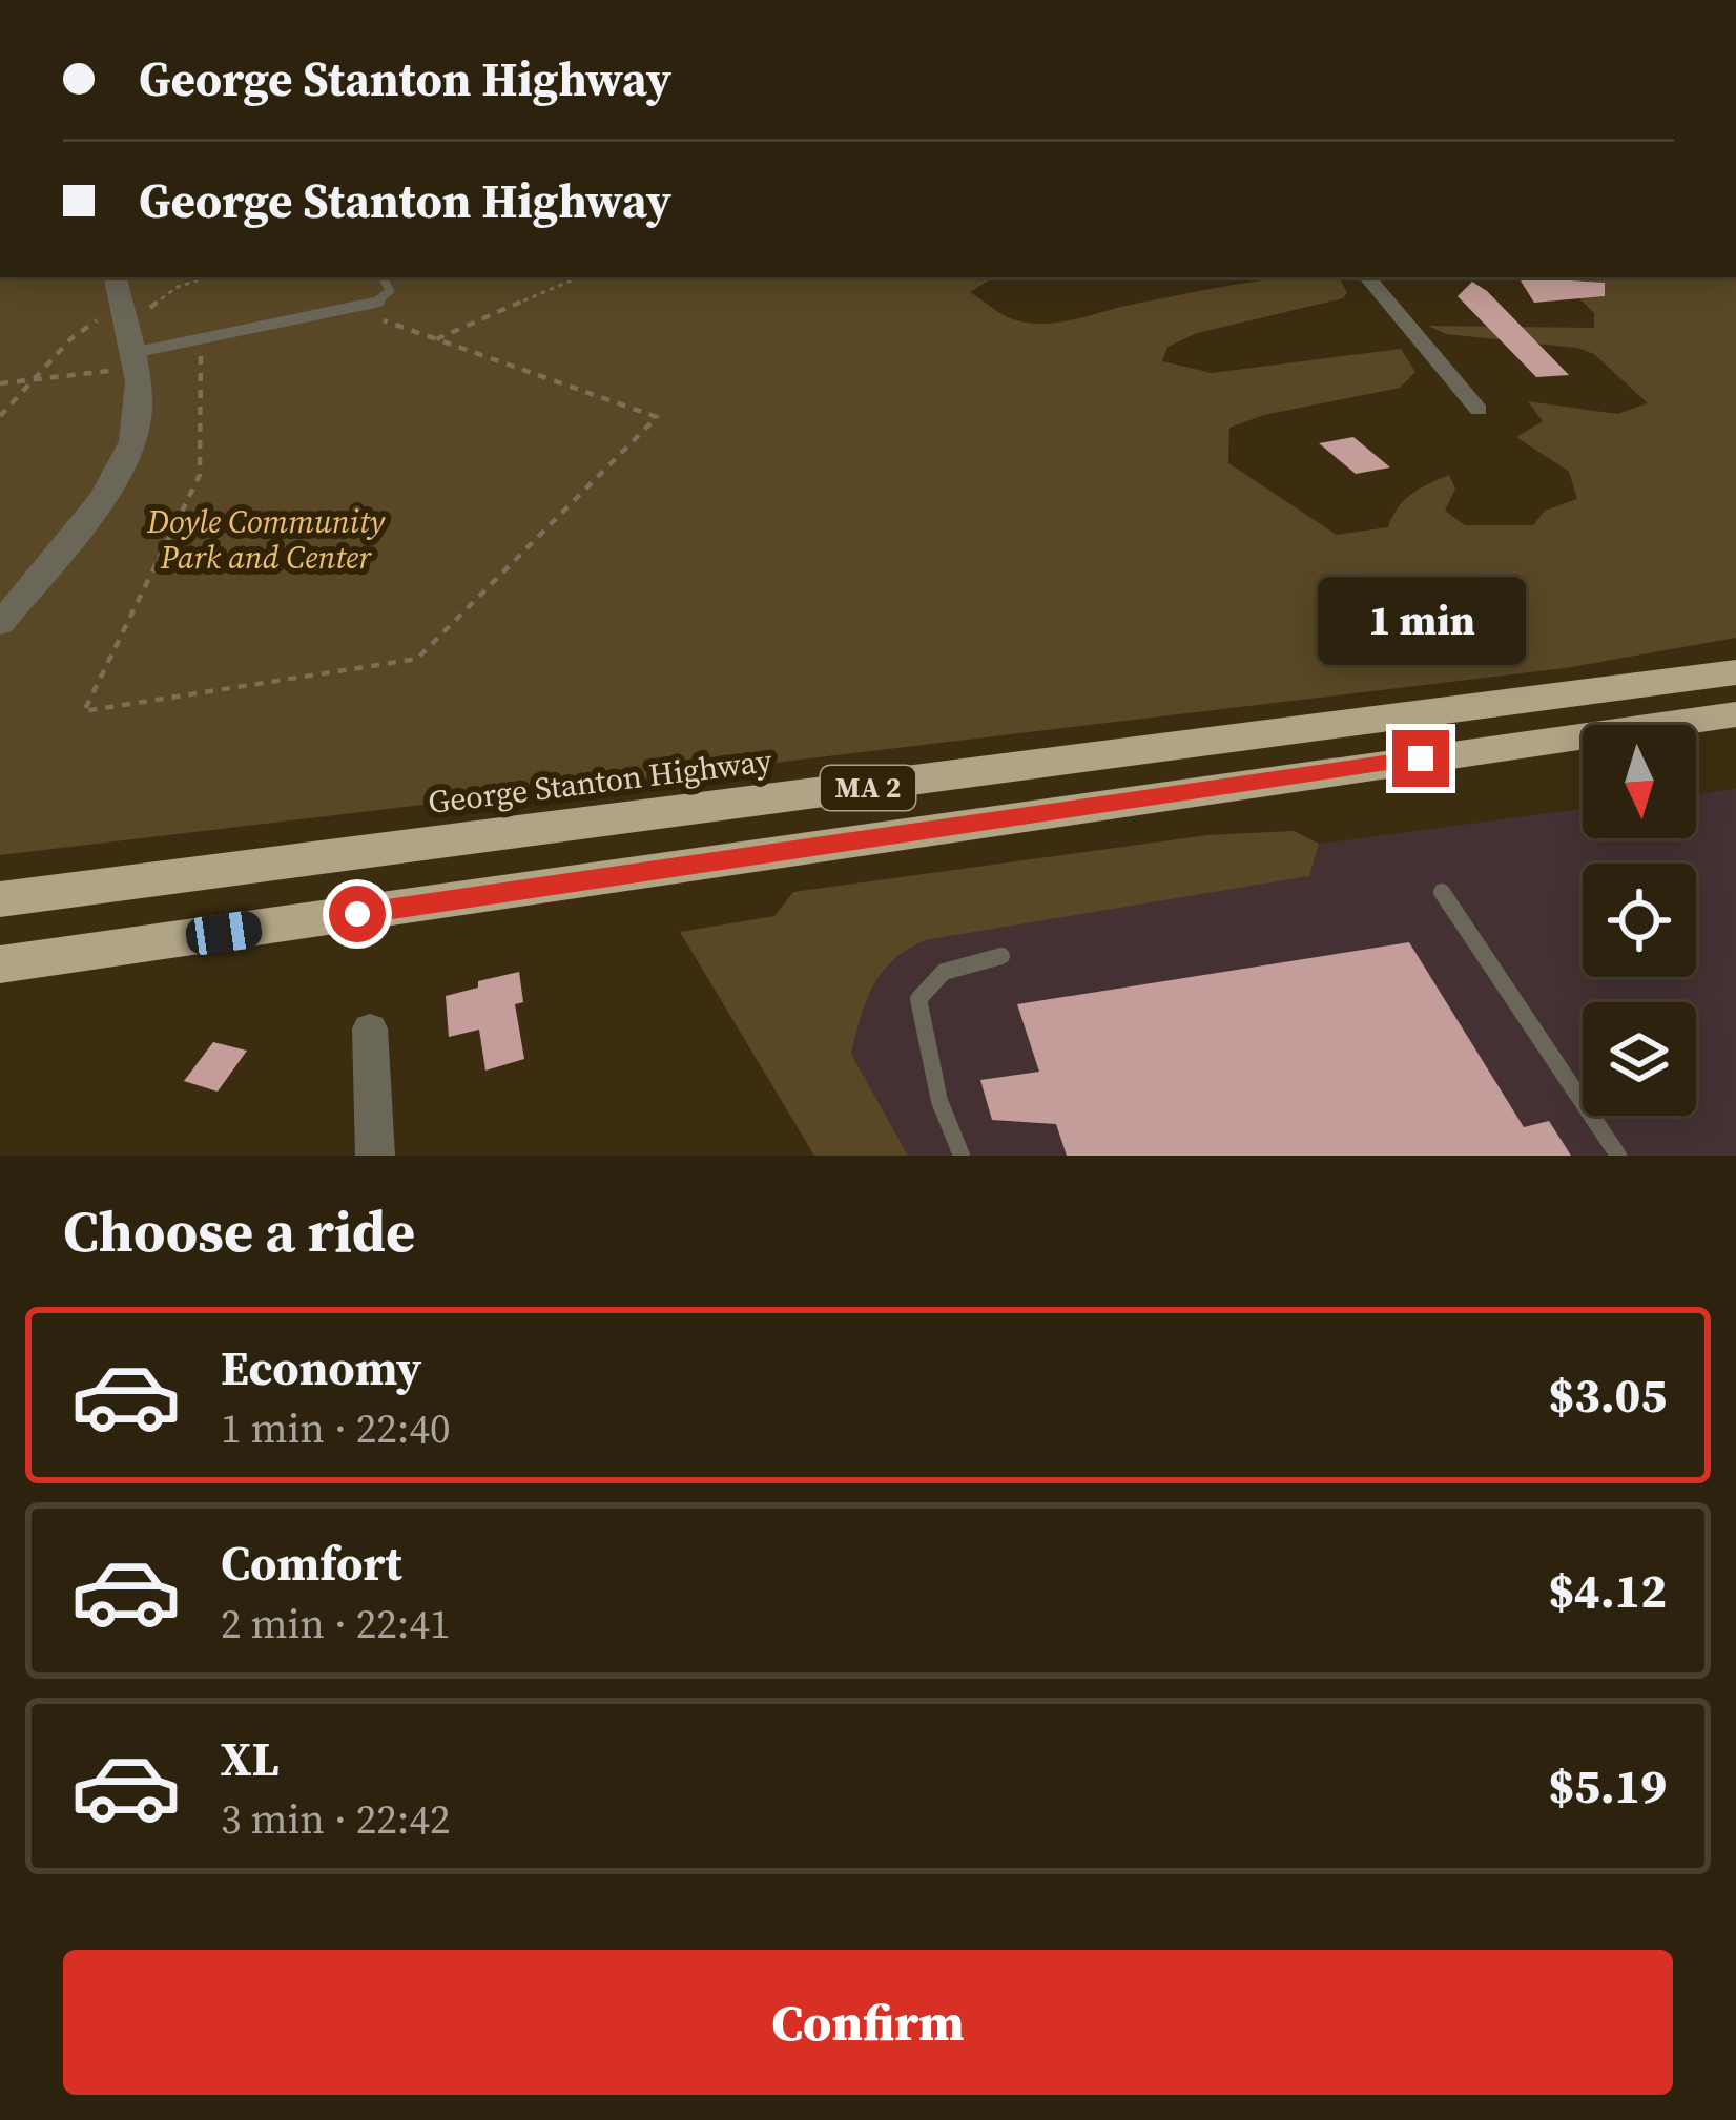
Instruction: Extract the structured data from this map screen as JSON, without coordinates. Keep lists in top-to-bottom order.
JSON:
{
  "streets": {
    "highway": ["George Stanton Highway", "MA 2"]
  },
  "parks": ["Doyle Community Park and Center"],
  "north": "bottom",
  "page": {
    "banner": ["George Stanton Highway", "George Stanton Highway"],
    "bubble": "1 min",
    "heading": "Choose a ride",
    "list": [
      {
        "name": "Economy",
        "note": "1 min · 22:40",
        "value": "$3.05"
      },
      {
        "name": "Comfort",
        "note": "2 min · 22:41",
        "value": "$4.12"
      },
      {
        "name": "XL",
        "note": "3 min · 22:42",
        "value": "$5.19"
      }
    ],
    "buttons": "Confirm"
  }
}
